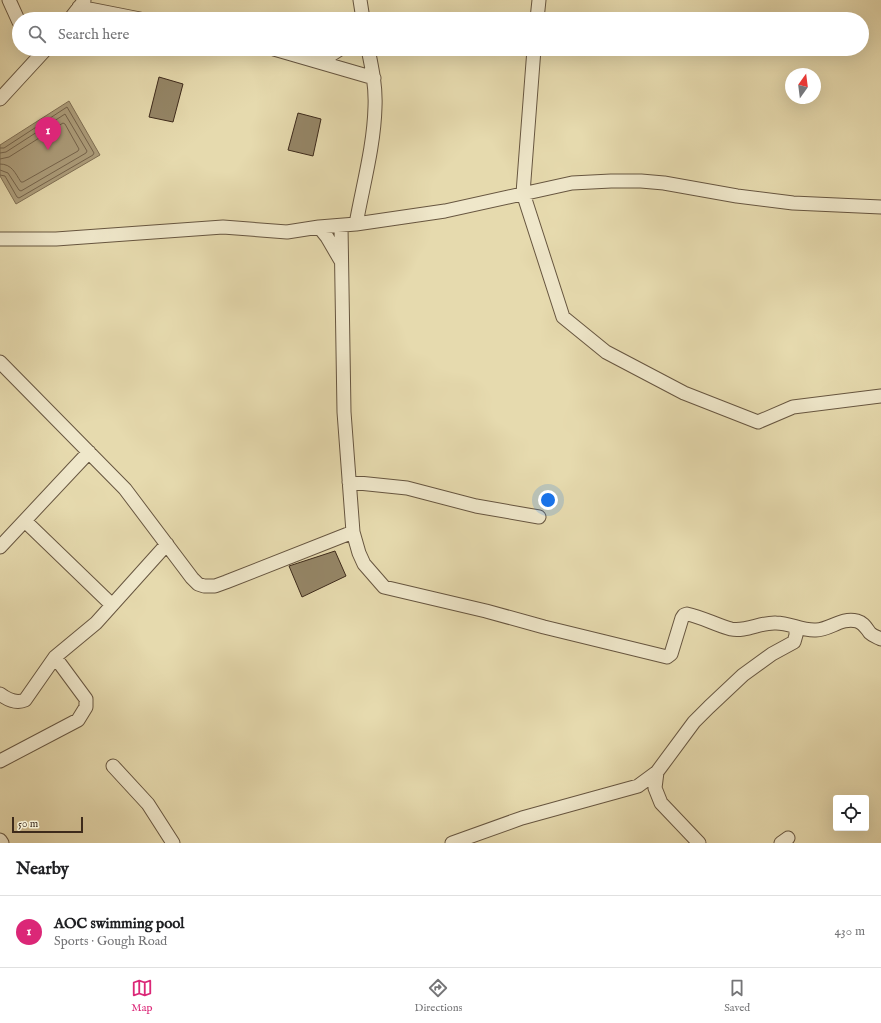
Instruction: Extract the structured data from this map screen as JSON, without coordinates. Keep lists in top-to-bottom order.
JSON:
{
  "scale_bar": "50 m",
  "north": "top",
  "page": {
    "search": "Search here",
    "pins": "1",
    "scale": "50 m",
    "heading": "Nearby",
    "list": [
      {
        "mark": "1",
        "name": "AOC swimming pool",
        "note": "Sports · Gough Road",
        "value": "430 m"
      }
    ],
    "nav": ["Map", "Directions", "Saved"]
  }
}
